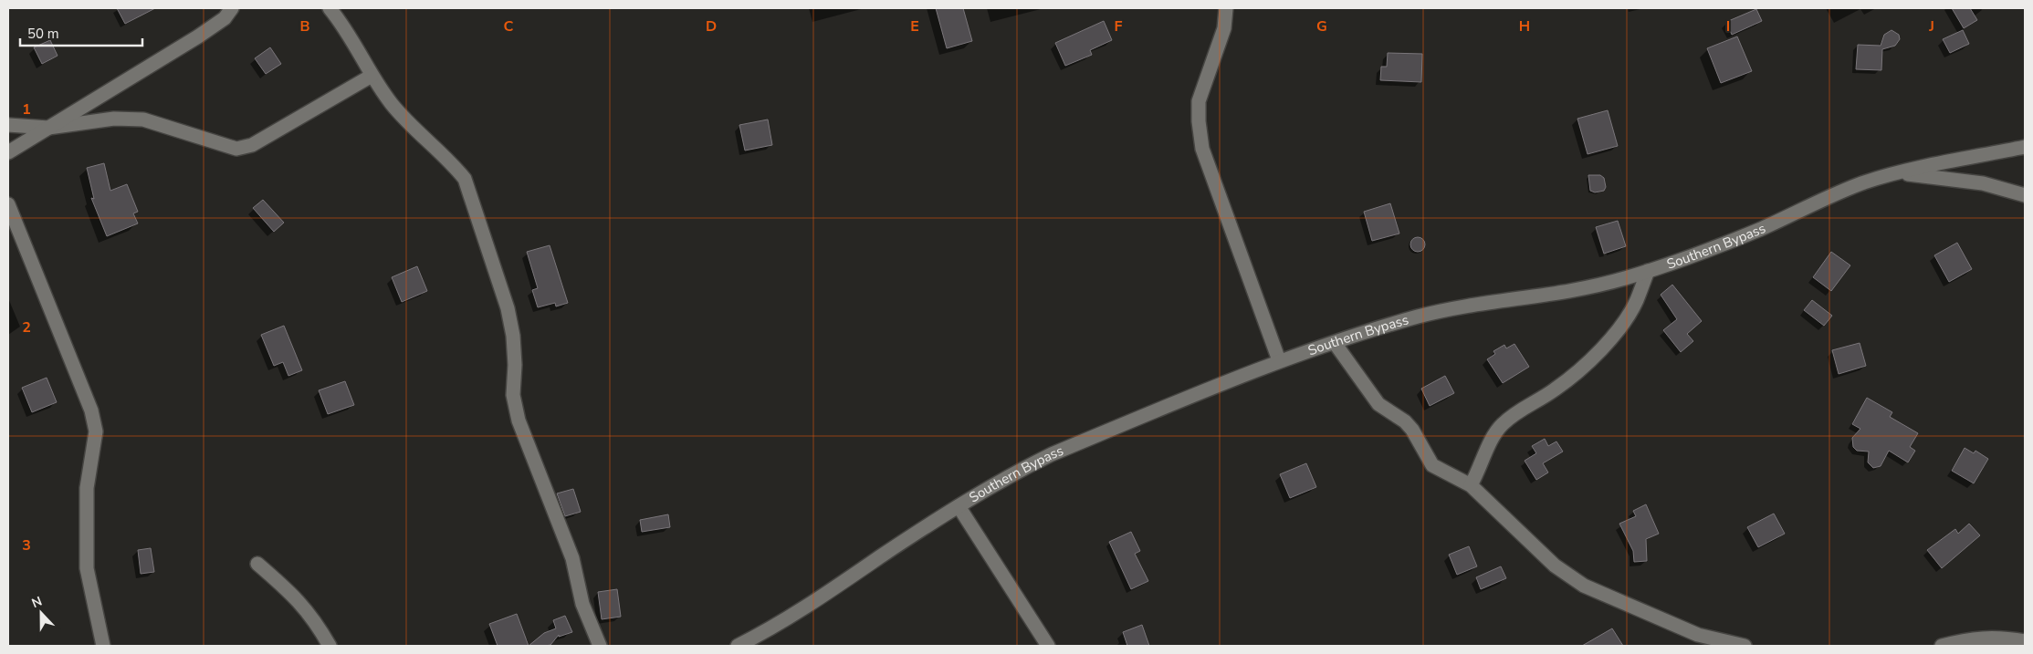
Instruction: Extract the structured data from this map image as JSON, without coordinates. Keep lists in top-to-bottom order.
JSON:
{
  "streets": {
    "street": ["Southern Bypass"]
  },
  "scale_bar": "50 m",
  "north": "top",
  "grid": {
    "columns": [
      "B",
      "C",
      "D",
      "E",
      "F",
      "G",
      "H",
      "I",
      "J"
    ],
    "rows": ["1", "2", "3"]
  }
}
